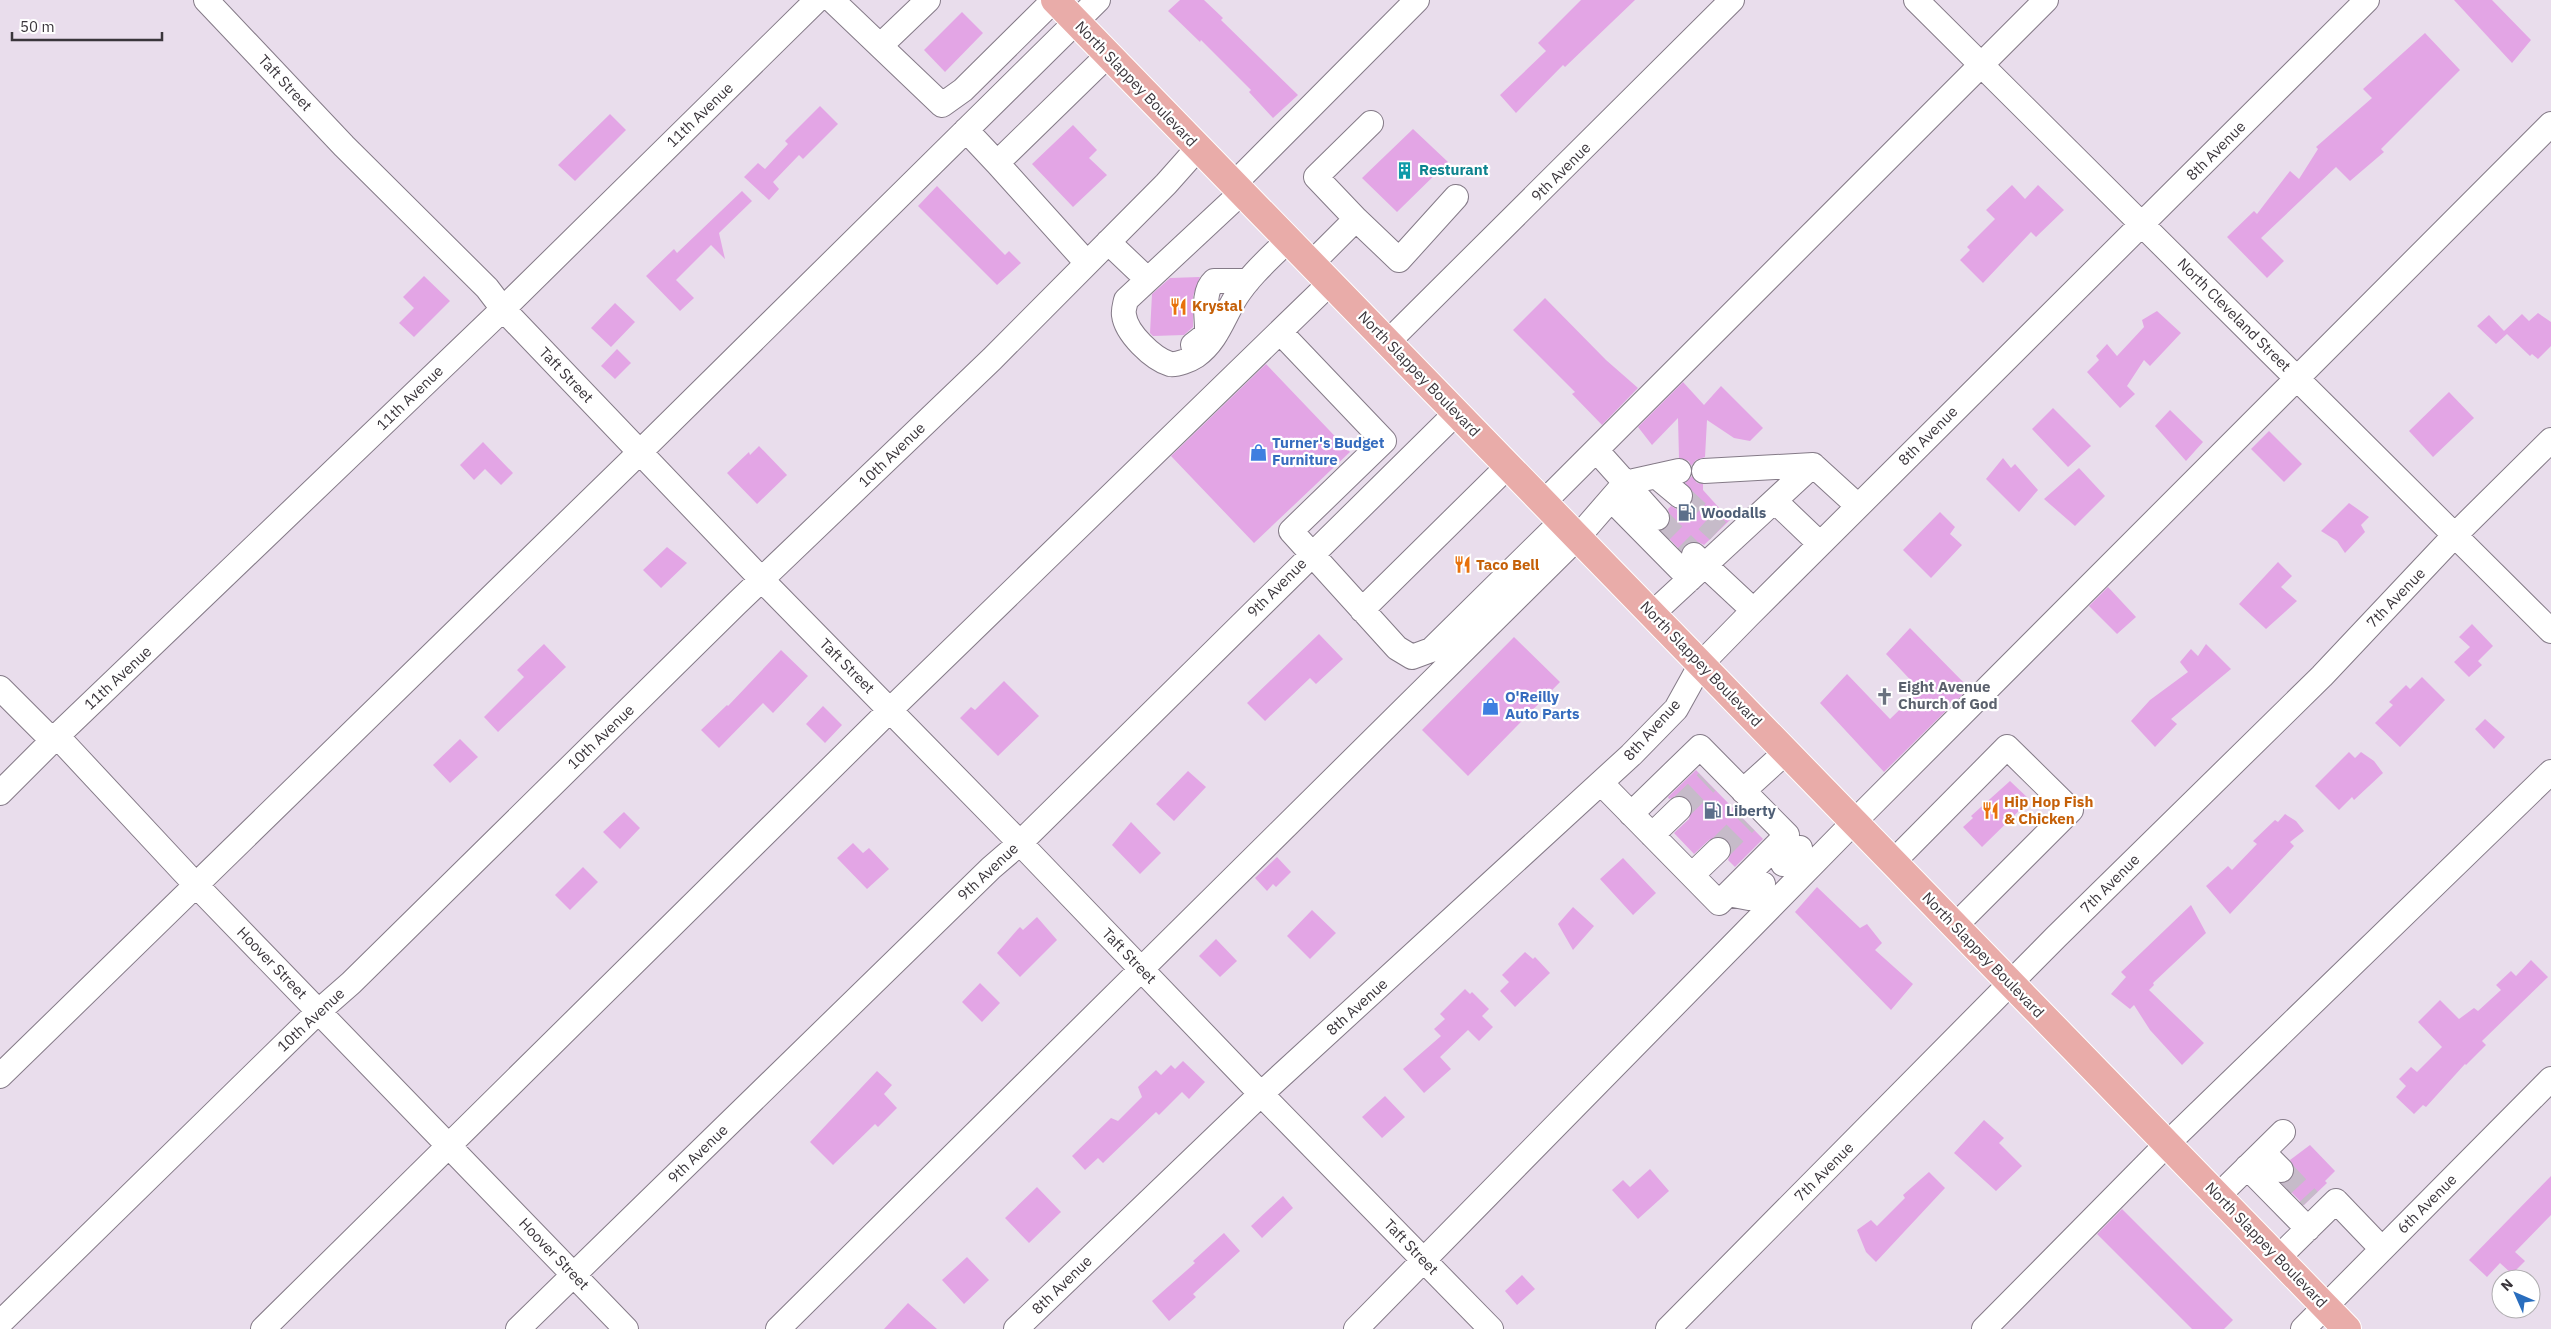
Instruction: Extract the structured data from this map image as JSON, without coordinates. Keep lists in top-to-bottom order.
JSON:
{
  "streets": {
    "main road": ["North Slappey Boulevard"],
    "street": [
      "Taft Street",
      "11th Avenue",
      "8th Avenue",
      "9th Avenue",
      "North Cleveland Street",
      "10th Avenue",
      "7th Avenue",
      "Hoover Street",
      "6th Avenue"
    ]
  },
  "crossings": [
    ["Taft Street", "11th Avenue"],
    ["Taft Street", "8th Avenue"],
    ["Taft Street", "9th Avenue"],
    ["Taft Street", "10th Avenue"],
    ["North Slappey Boulevard", "8th Avenue"],
    ["North Slappey Boulevard", "9th Avenue"],
    ["North Slappey Boulevard", "10th Avenue"],
    ["North Slappey Boulevard", "7th Avenue"],
    ["North Slappey Boulevard", "6th Avenue"],
    ["11th Avenue", "Hoover Street"],
    ["8th Avenue", "North Cleveland Street"],
    ["9th Avenue", "Hoover Street"],
    ["North Cleveland Street", "7th Avenue"],
    ["10th Avenue", "Hoover Street"]
  ],
  "places": {
    "building": ["Resturant"],
    "restaurant": ["Krystal", "Taco Bell", "Hip Hop Fish & Chicken"],
    "shop": ["Turner's Budget Furniture", "O'Reilly Auto Parts"],
    "fuel station": ["Woodalls", "Liberty"],
    "church": ["Eight Avenue Church of God"]
  },
  "scale_bar": "50 m",
  "north": "top left"
}
